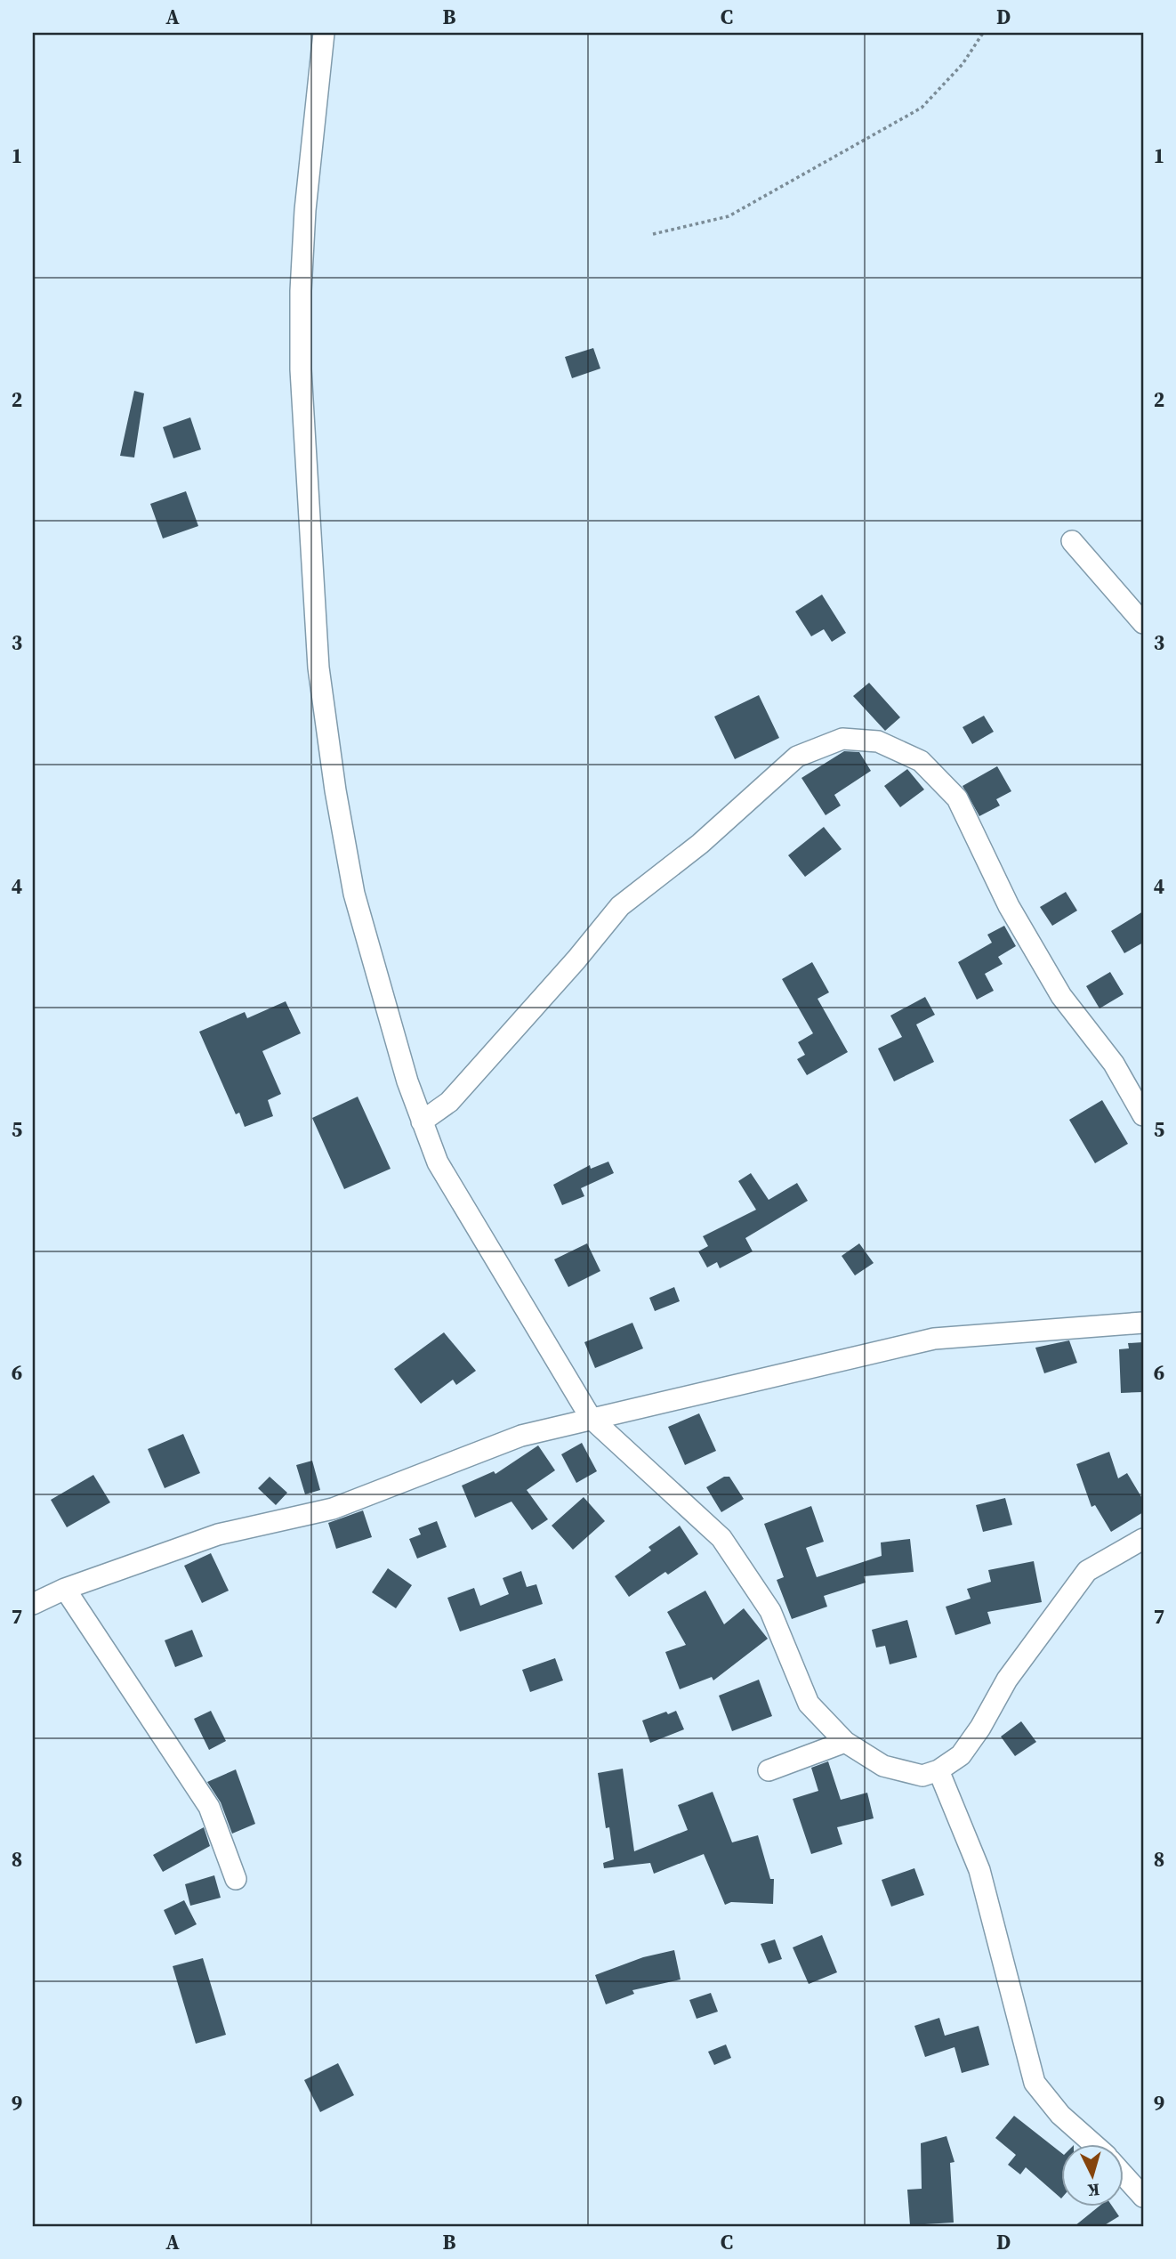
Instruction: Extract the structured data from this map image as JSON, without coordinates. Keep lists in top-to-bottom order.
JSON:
{
  "north": "bottom",
  "grid": {
    "columns": [
      "A",
      "B",
      "C",
      "D"
    ],
    "rows": [
      "1",
      "2",
      "3",
      "4",
      "5",
      "6",
      "7",
      "8",
      "9"
    ]
  }
}
